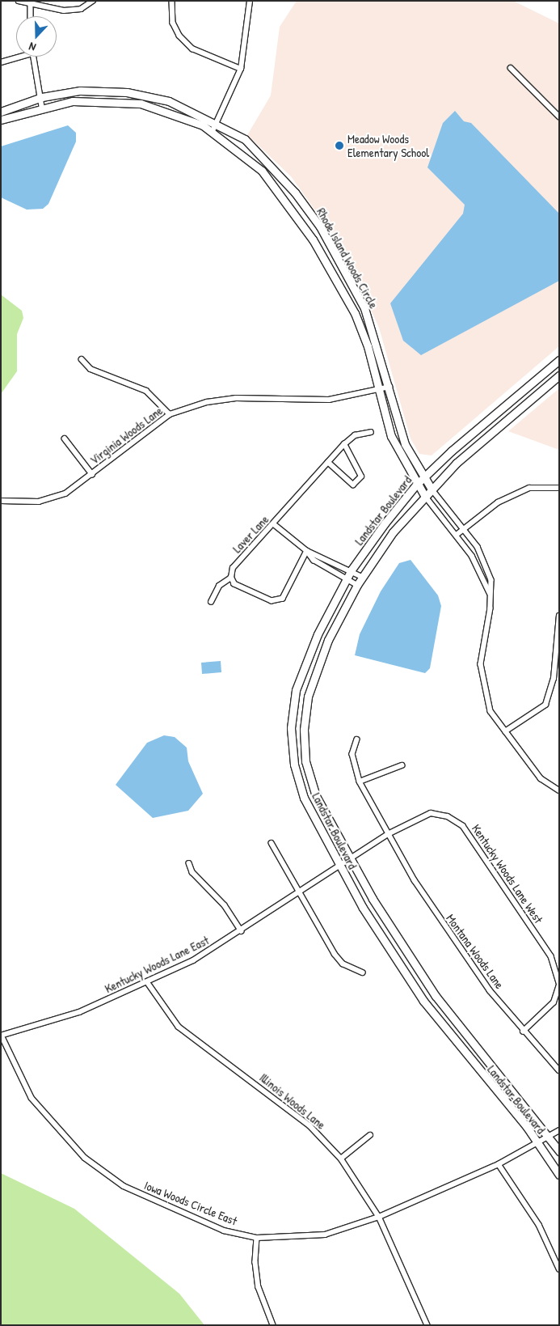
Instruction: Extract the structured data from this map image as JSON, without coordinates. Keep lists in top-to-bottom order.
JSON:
{
  "streets": {
    "street": [
      "Rhode Island Woods Circle",
      "Virginia Woods Lane",
      "Landstar Boulevard",
      "Laver Lane",
      "Kentucky Woods Lane West",
      "Montana Woods Lane",
      "Kentucky Woods Lane East",
      "Illinois Woods Lane",
      "Iowa Woods Circle East"
    ]
  },
  "crossings": [
    ["Rhode Island Woods Circle", "Virginia Woods Lane"],
    ["Rhode Island Woods Circle", "Landstar Boulevard"],
    ["Landstar Boulevard", "Kentucky Woods Lane West"],
    ["Landstar Boulevard", "Kentucky Woods Lane East"],
    ["Landstar Boulevard", "Iowa Woods Circle East"],
    ["Kentucky Woods Lane West", "Montana Woods Lane"],
    ["Kentucky Woods Lane West", "Kentucky Woods Lane East"],
    ["Kentucky Woods Lane East", "Illinois Woods Lane"],
    ["Kentucky Woods Lane East", "Iowa Woods Circle East"],
    ["Illinois Woods Lane", "Iowa Woods Circle East"]
  ],
  "places": ["Meadow Woods Elementary School"],
  "north": "bottom"
}
